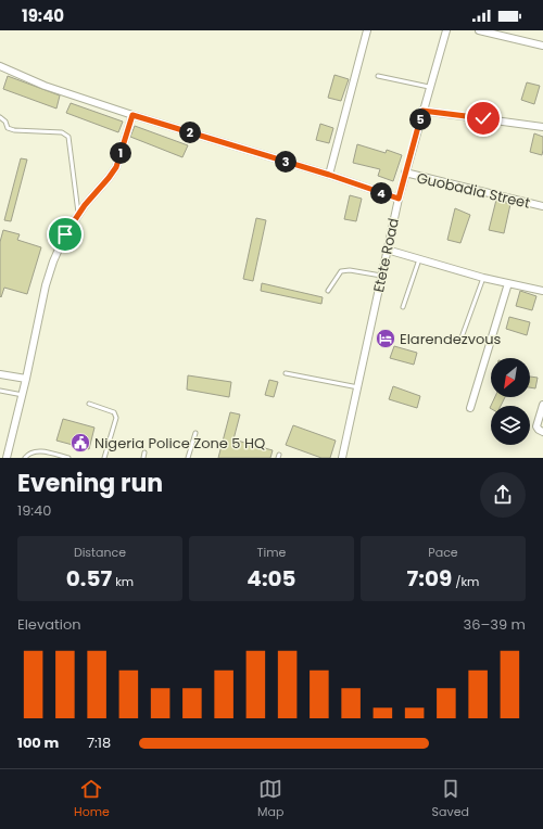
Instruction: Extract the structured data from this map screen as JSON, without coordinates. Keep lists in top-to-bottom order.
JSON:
{
  "streets": {
    "street": ["Guobadia Street", "Etete Road"]
  },
  "crossings": [
    ["Guobadia Street", "Etete Road"]
  ],
  "places": {
    "hotel": ["Elarendezvous"],
    "public building": ["Nigeria Police Zone 5 HQ"]
  },
  "north": "bottom left",
  "page": {
    "status": "19:40",
    "pins": [
      "5",
      "2",
      "1",
      "3",
      "4"
    ],
    "heading": ["Evening run", "19:40"],
    "stats": [
      ["Distance", "0.57 km"],
      ["Time", "4:05"],
      ["Pace", "7:09 /km"]
    ],
    "chart": ["Elevation", "36–39 m"],
    "list": [
      {
        "name": "100 m",
        "note": "7:18"
      }
    ],
    "tabs": ["Home", "Map", "Saved"]
  }
}
